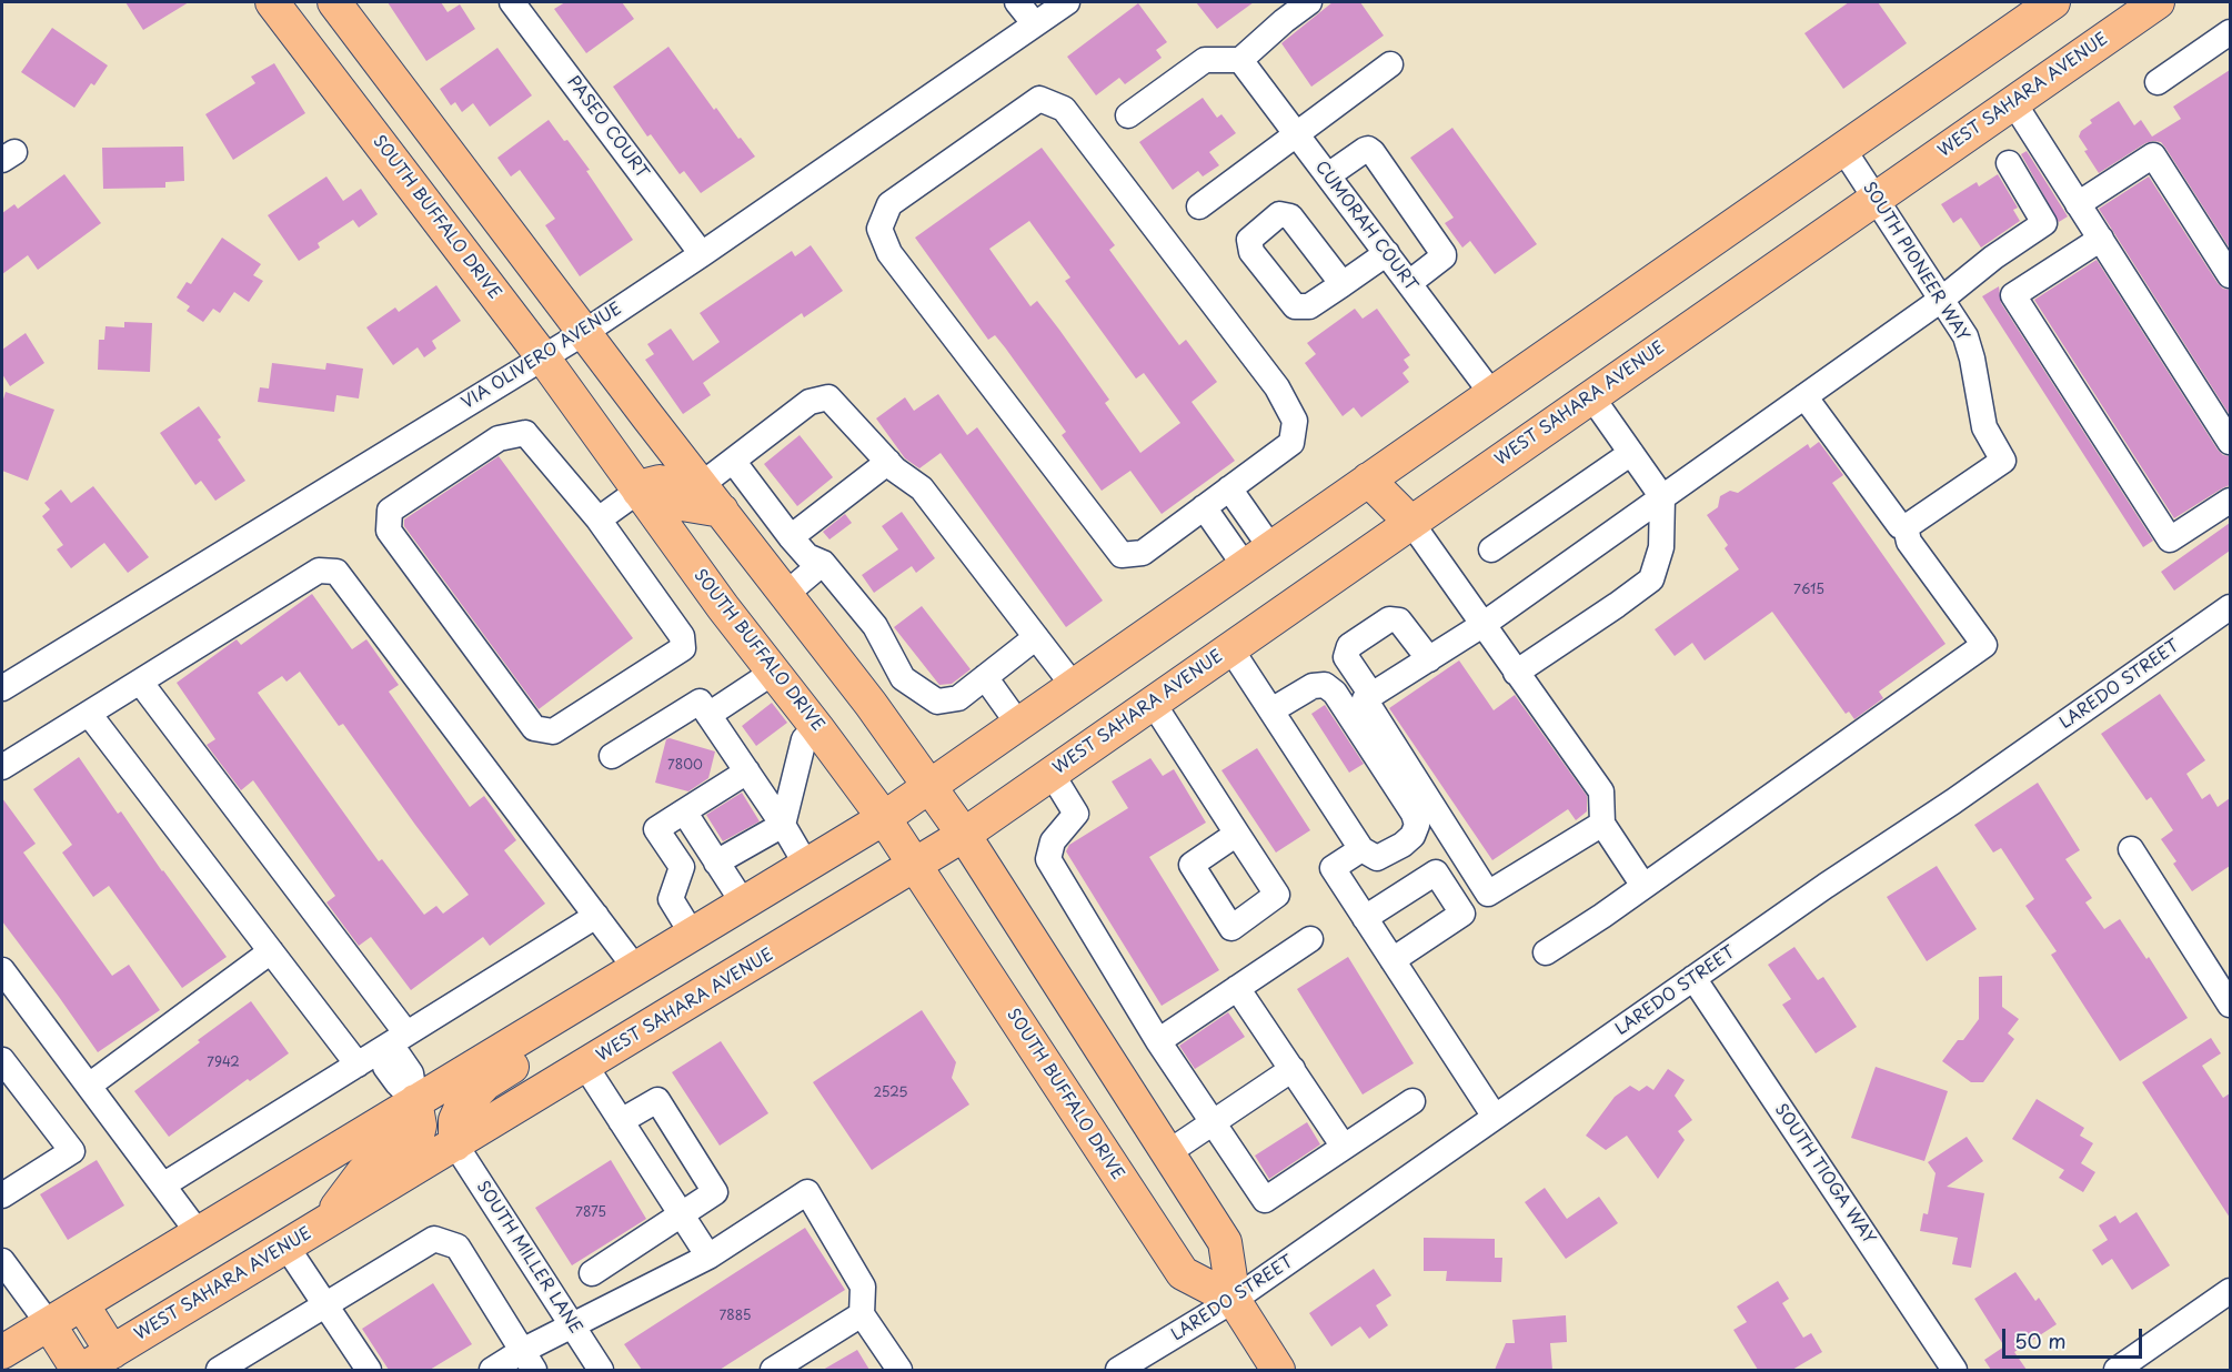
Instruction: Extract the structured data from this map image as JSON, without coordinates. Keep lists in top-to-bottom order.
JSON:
{
  "streets": {
    "main road": ["WEST SAHARA AVENUE", "SOUTH BUFFALO DRIVE"],
    "street": [
      "PASEO COURT",
      "CUMORAH COURT",
      "SOUTH PIONEER WAY",
      "VIA OLIVERO AVENUE",
      "LAREDO STREET",
      "SOUTH TIOGA WAY",
      "SOUTH MILLER LANE"
    ]
  },
  "crossings": [
    ["WEST SAHARA AVENUE", "SOUTH BUFFALO DRIVE"],
    ["WEST SAHARA AVENUE", "SOUTH PIONEER WAY"],
    ["WEST SAHARA AVENUE", "SOUTH MILLER LANE"],
    ["PASEO COURT", "VIA OLIVERO AVENUE"],
    ["SOUTH BUFFALO DRIVE", "VIA OLIVERO AVENUE"],
    ["SOUTH BUFFALO DRIVE", "LAREDO STREET"],
    ["LAREDO STREET", "SOUTH TIOGA WAY"]
  ],
  "house_numbers": [
    "7615",
    "7800",
    "7942",
    "2525",
    "7875",
    "7885"
  ],
  "scale_bar": "50 m"
}
